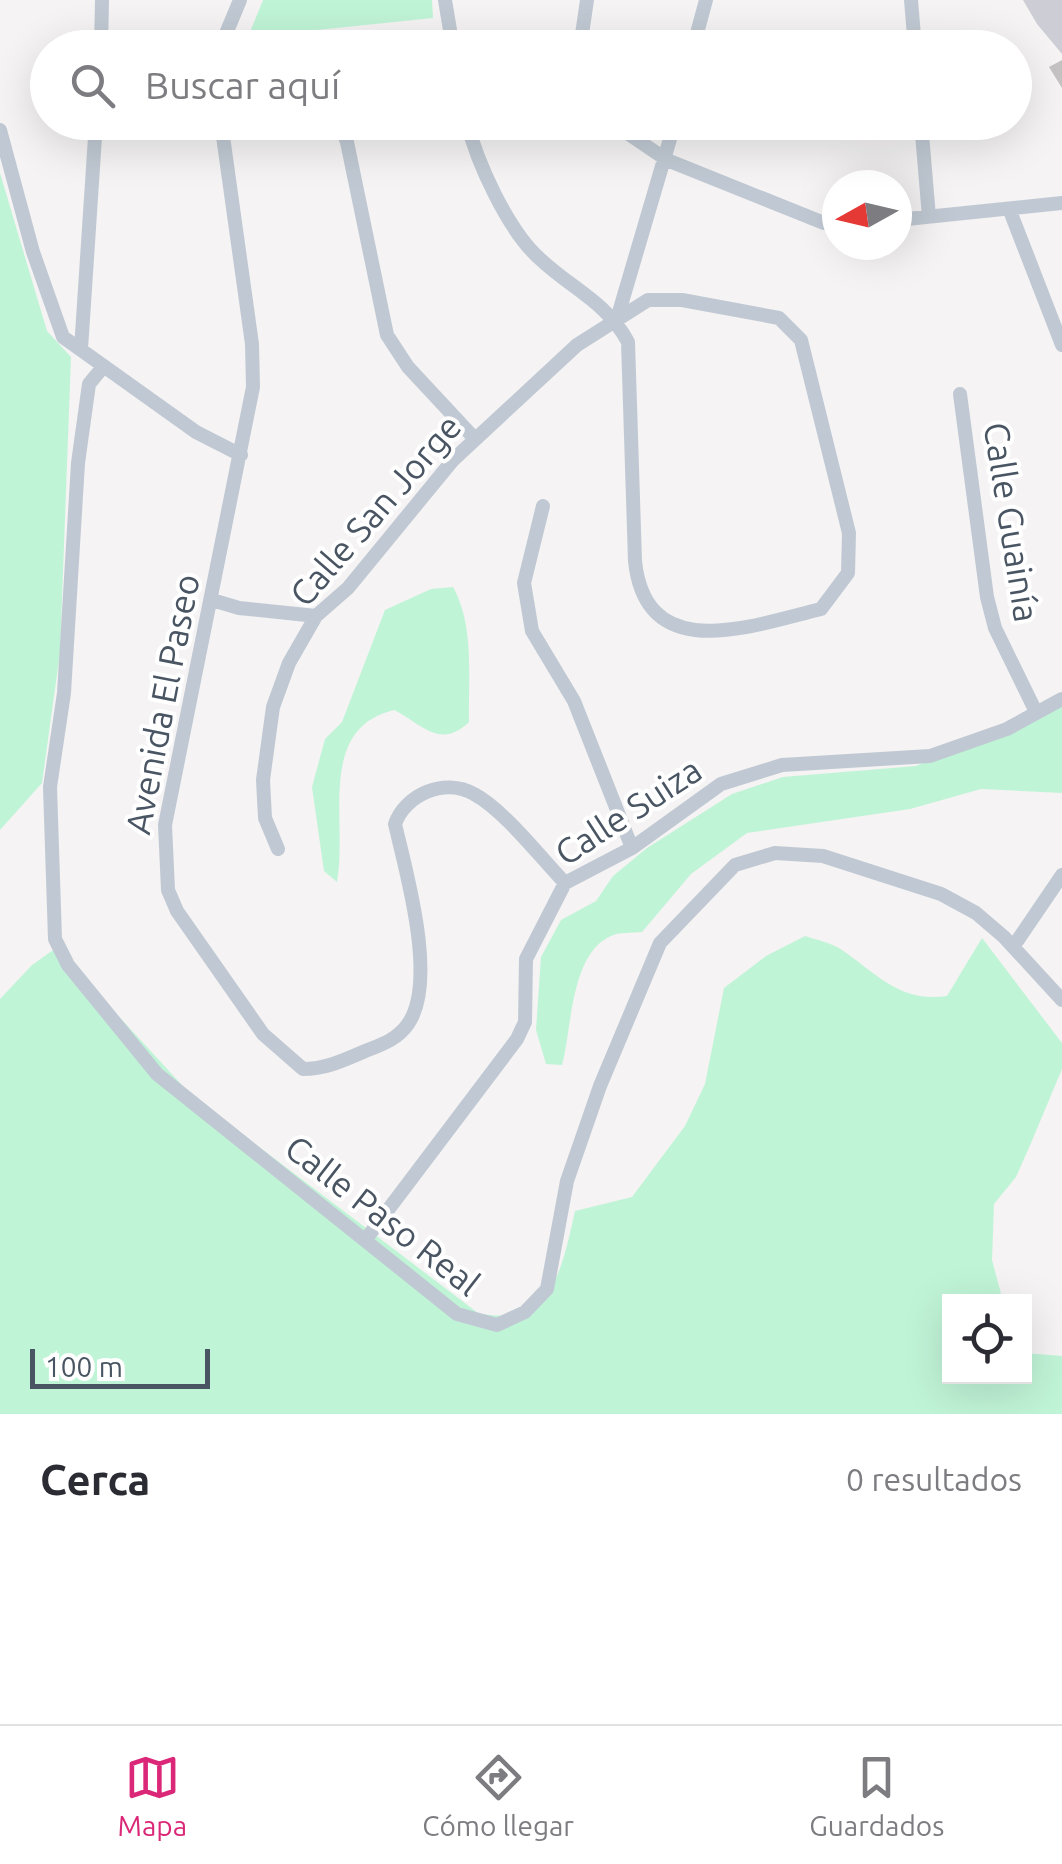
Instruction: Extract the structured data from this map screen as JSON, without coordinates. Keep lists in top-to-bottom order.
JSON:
{
  "streets": {
    "street": [
      "Calle San Jorge",
      "Calle Guainía",
      "Avenida El Paseo",
      "Calle Suiza",
      "Calle Paso Real"
    ]
  },
  "crossings": [
    ["Calle Guainía", "Calle Suiza"],
    ["Avenida El Paseo", "Calle Suiza"],
    ["Calle Suiza", "Calle Paso Real"]
  ],
  "scale_bar": "100 m",
  "north": "left",
  "page": {
    "search": "Buscar aquí",
    "scale": "100 m",
    "heading": ["Cerca", "0 resultados"],
    "nav": ["Mapa", "Cómo llegar", "Guardados"]
  }
}
